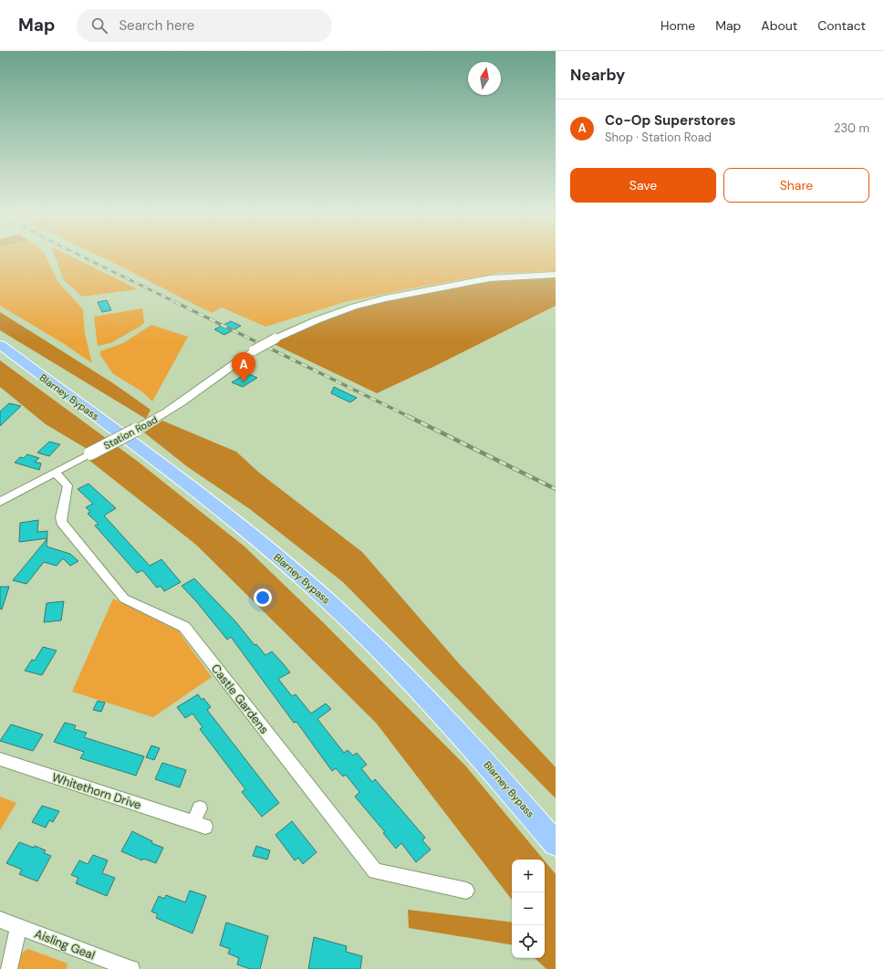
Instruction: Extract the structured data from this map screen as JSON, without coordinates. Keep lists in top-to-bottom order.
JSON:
{
  "streets": {
    "highway": ["Blarney Bypass"],
    "street": [
      "Station Road",
      "Castle Gardens",
      "Whitethorn Drive",
      "Aisling Geal"
    ]
  },
  "crossings": [
    ["Station Road", "Castle Gardens"]
  ],
  "north": "top",
  "page": {
    "header": "Map",
    "search": "Search here",
    "nav": [
      "Home",
      "Map",
      "About",
      "Contact"
    ],
    "heading": "Nearby",
    "list": [
      {
        "mark": "A",
        "name": "Co-Op Superstores",
        "note": "Shop · Station Road",
        "value": "230 m"
      }
    ],
    "buttons": ["Save", "Share"],
    "pins": "A",
    "map_buttons": ["+", "−"]
  }
}
